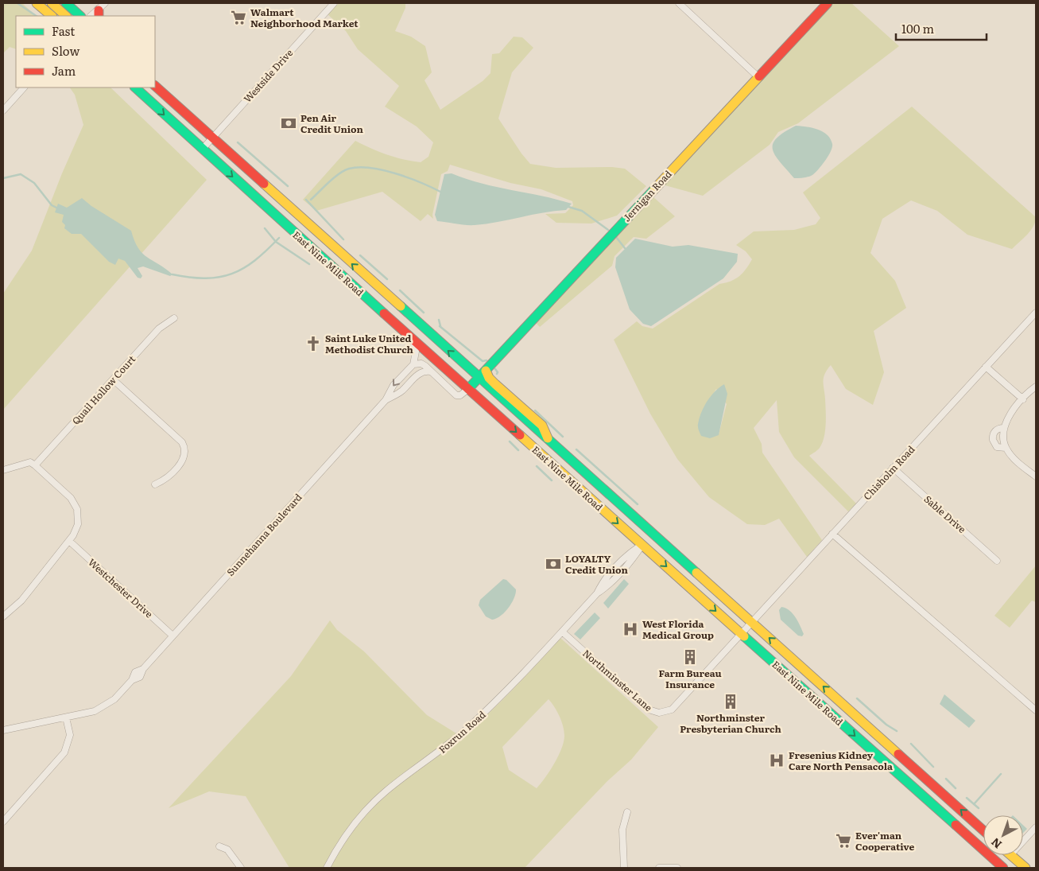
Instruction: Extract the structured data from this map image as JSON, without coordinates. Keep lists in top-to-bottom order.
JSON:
{
  "streets": {
    "main road": ["Jernigan Road", "East Nine Mile Road"],
    "street": [
      "Westside Drive",
      "Quail Hollow Court",
      "Chisholm Road",
      "Sable Drive",
      "Sunnehanna Boulevard",
      "Westchester Drive",
      "Northminster Lane",
      "Foxrun Road"
    ]
  },
  "crossings": [
    ["Westside Drive", "East Nine Mile Road"],
    ["Jernigan Road", "East Nine Mile Road"],
    ["East Nine Mile Road", "Chisholm Road"],
    ["East Nine Mile Road", "Northminster Lane"],
    ["East Nine Mile Road", "Foxrun Road"],
    ["Chisholm Road", "Sable Drive"],
    ["Chisholm Road", "Northminster Lane"],
    ["Sunnehanna Boulevard", "Westchester Drive"],
    ["Northminster Lane", "Foxrun Road"]
  ],
  "places": {
    "supermarket": ["Walmart Neighborhood Market", "Ever'man Cooperative"],
    "bank": ["Pen Air Credit Union", "LOYALTY Credit Union"],
    "church": ["Saint Luke United Methodist Church"],
    "hospital": ["West Florida Medical Group", "Fresenius Kidney Care North Pensacola"],
    "building": ["Farm Bureau Insurance", "Northminster Presbyterian Church"]
  },
  "legend": ["Fast", "Slow", "Jam"],
  "scale_bar": "100 m",
  "north": "bottom left"
}
